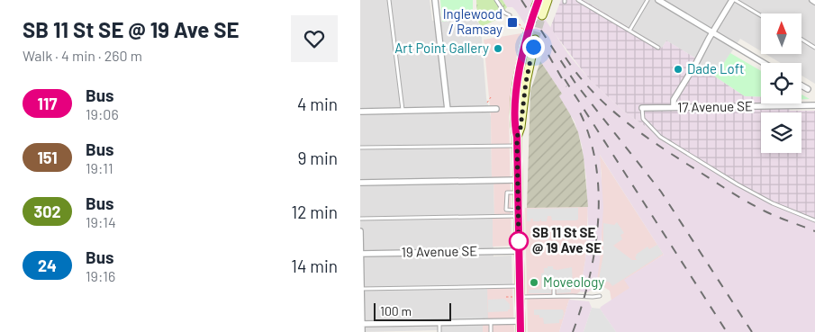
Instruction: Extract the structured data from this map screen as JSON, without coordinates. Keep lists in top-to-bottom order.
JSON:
{
  "streets": {
    "street": ["17 Avenue SE", "19 Avenue SE"]
  },
  "places": {
    "transit": ["Inglewood / Ramsay"],
    "other": [
      "Art Point Gallery",
      "Dade Loft",
      "SB 11 St SE @ 19 Ave SE",
      "Moveology"
    ]
  },
  "lines": ["bus line 117"],
  "scale_bar": "100 m",
  "north": "top",
  "page": {
    "heading": ["SB 11 St SE @ 19 Ave SE", "Walk · 4 min · 260 m"],
    "list": [
      {
        "mark": "117",
        "name": "Bus",
        "note": "19:06",
        "value": "4 min"
      },
      {
        "mark": "151",
        "name": "Bus",
        "note": "19:11",
        "value": "9 min"
      },
      {
        "mark": "302",
        "name": "Bus",
        "note": "19:14",
        "value": "12 min"
      },
      {
        "mark": "24",
        "name": "Bus",
        "note": "19:16",
        "value": "14 min"
      }
    ],
    "scale": "100 m"
  }
}
